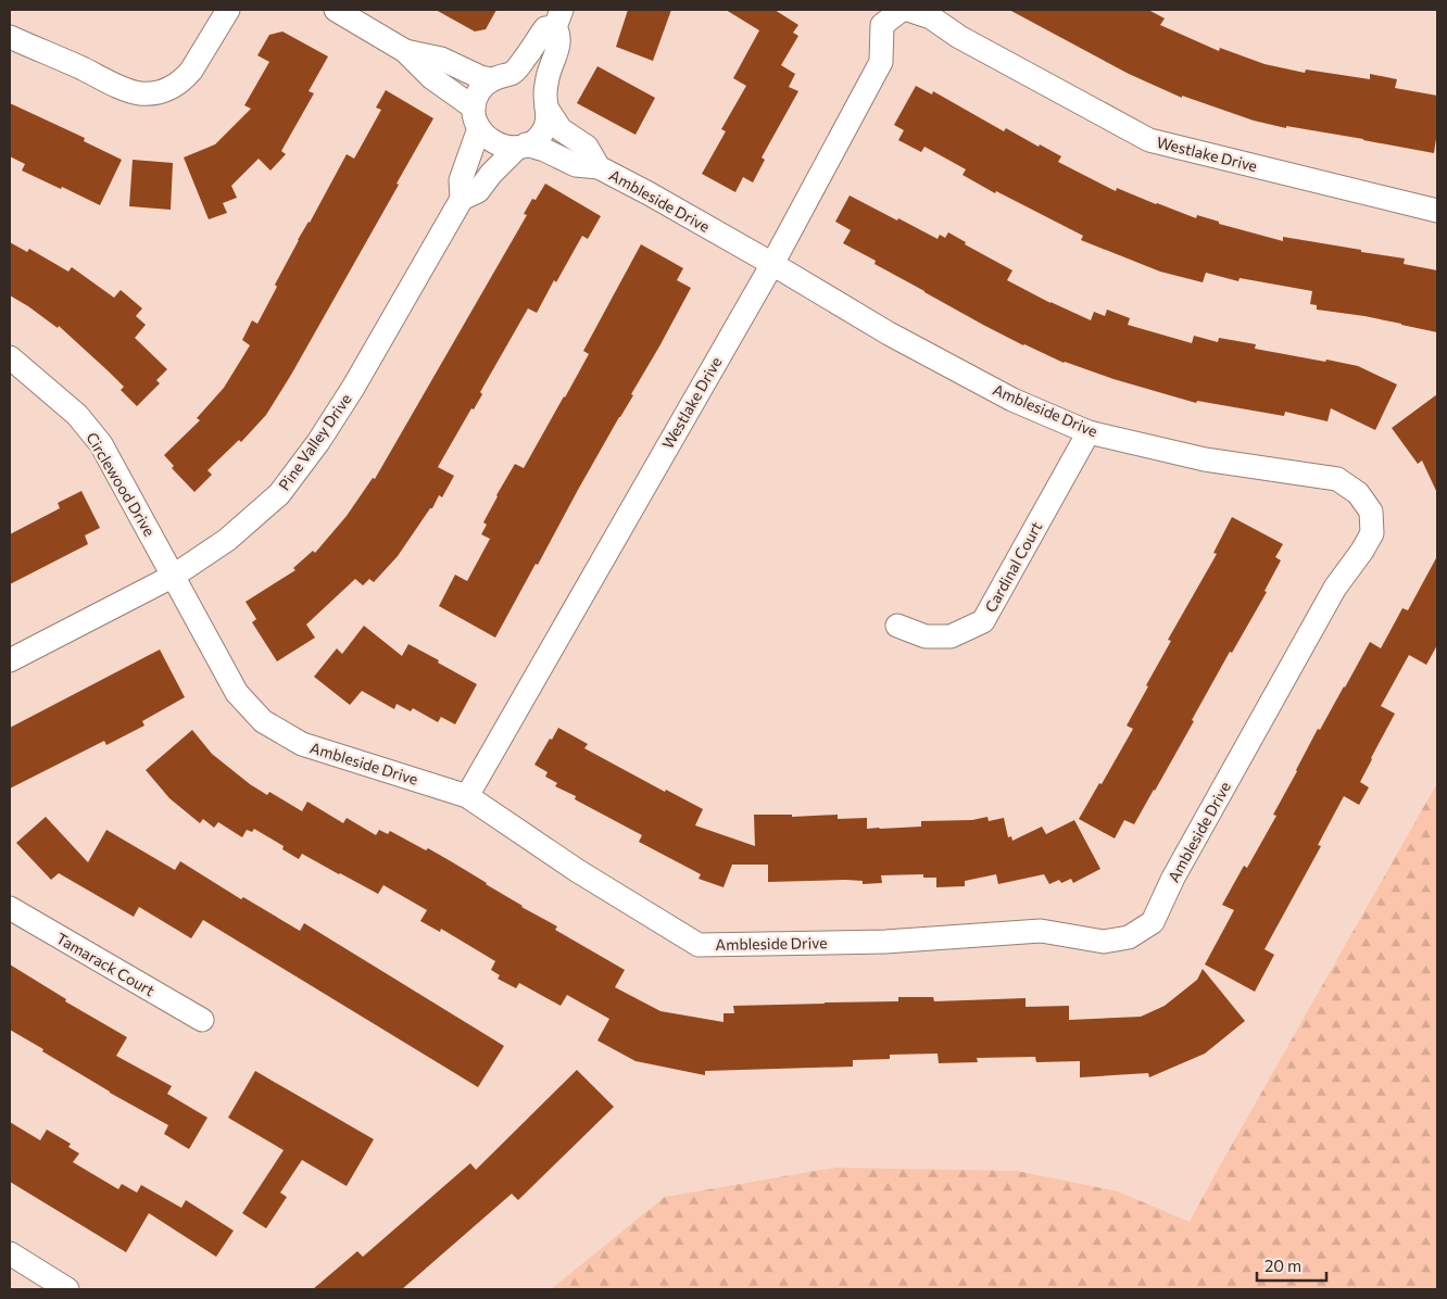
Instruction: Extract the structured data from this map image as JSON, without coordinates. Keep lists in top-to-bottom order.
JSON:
{
  "streets": {
    "street": [
      "Westlake Drive",
      "Ambleside Drive",
      "Pine Valley Drive",
      "Circlewood Drive",
      "Cardinal Court",
      "Tamarack Court"
    ]
  },
  "crossings": [
    ["Westlake Drive", "Ambleside Drive"],
    ["Ambleside Drive", "Pine Valley Drive"],
    ["Ambleside Drive", "Circlewood Drive"],
    ["Ambleside Drive", "Cardinal Court"],
    ["Pine Valley Drive", "Circlewood Drive"]
  ],
  "scale_bar": "20 m"
}
